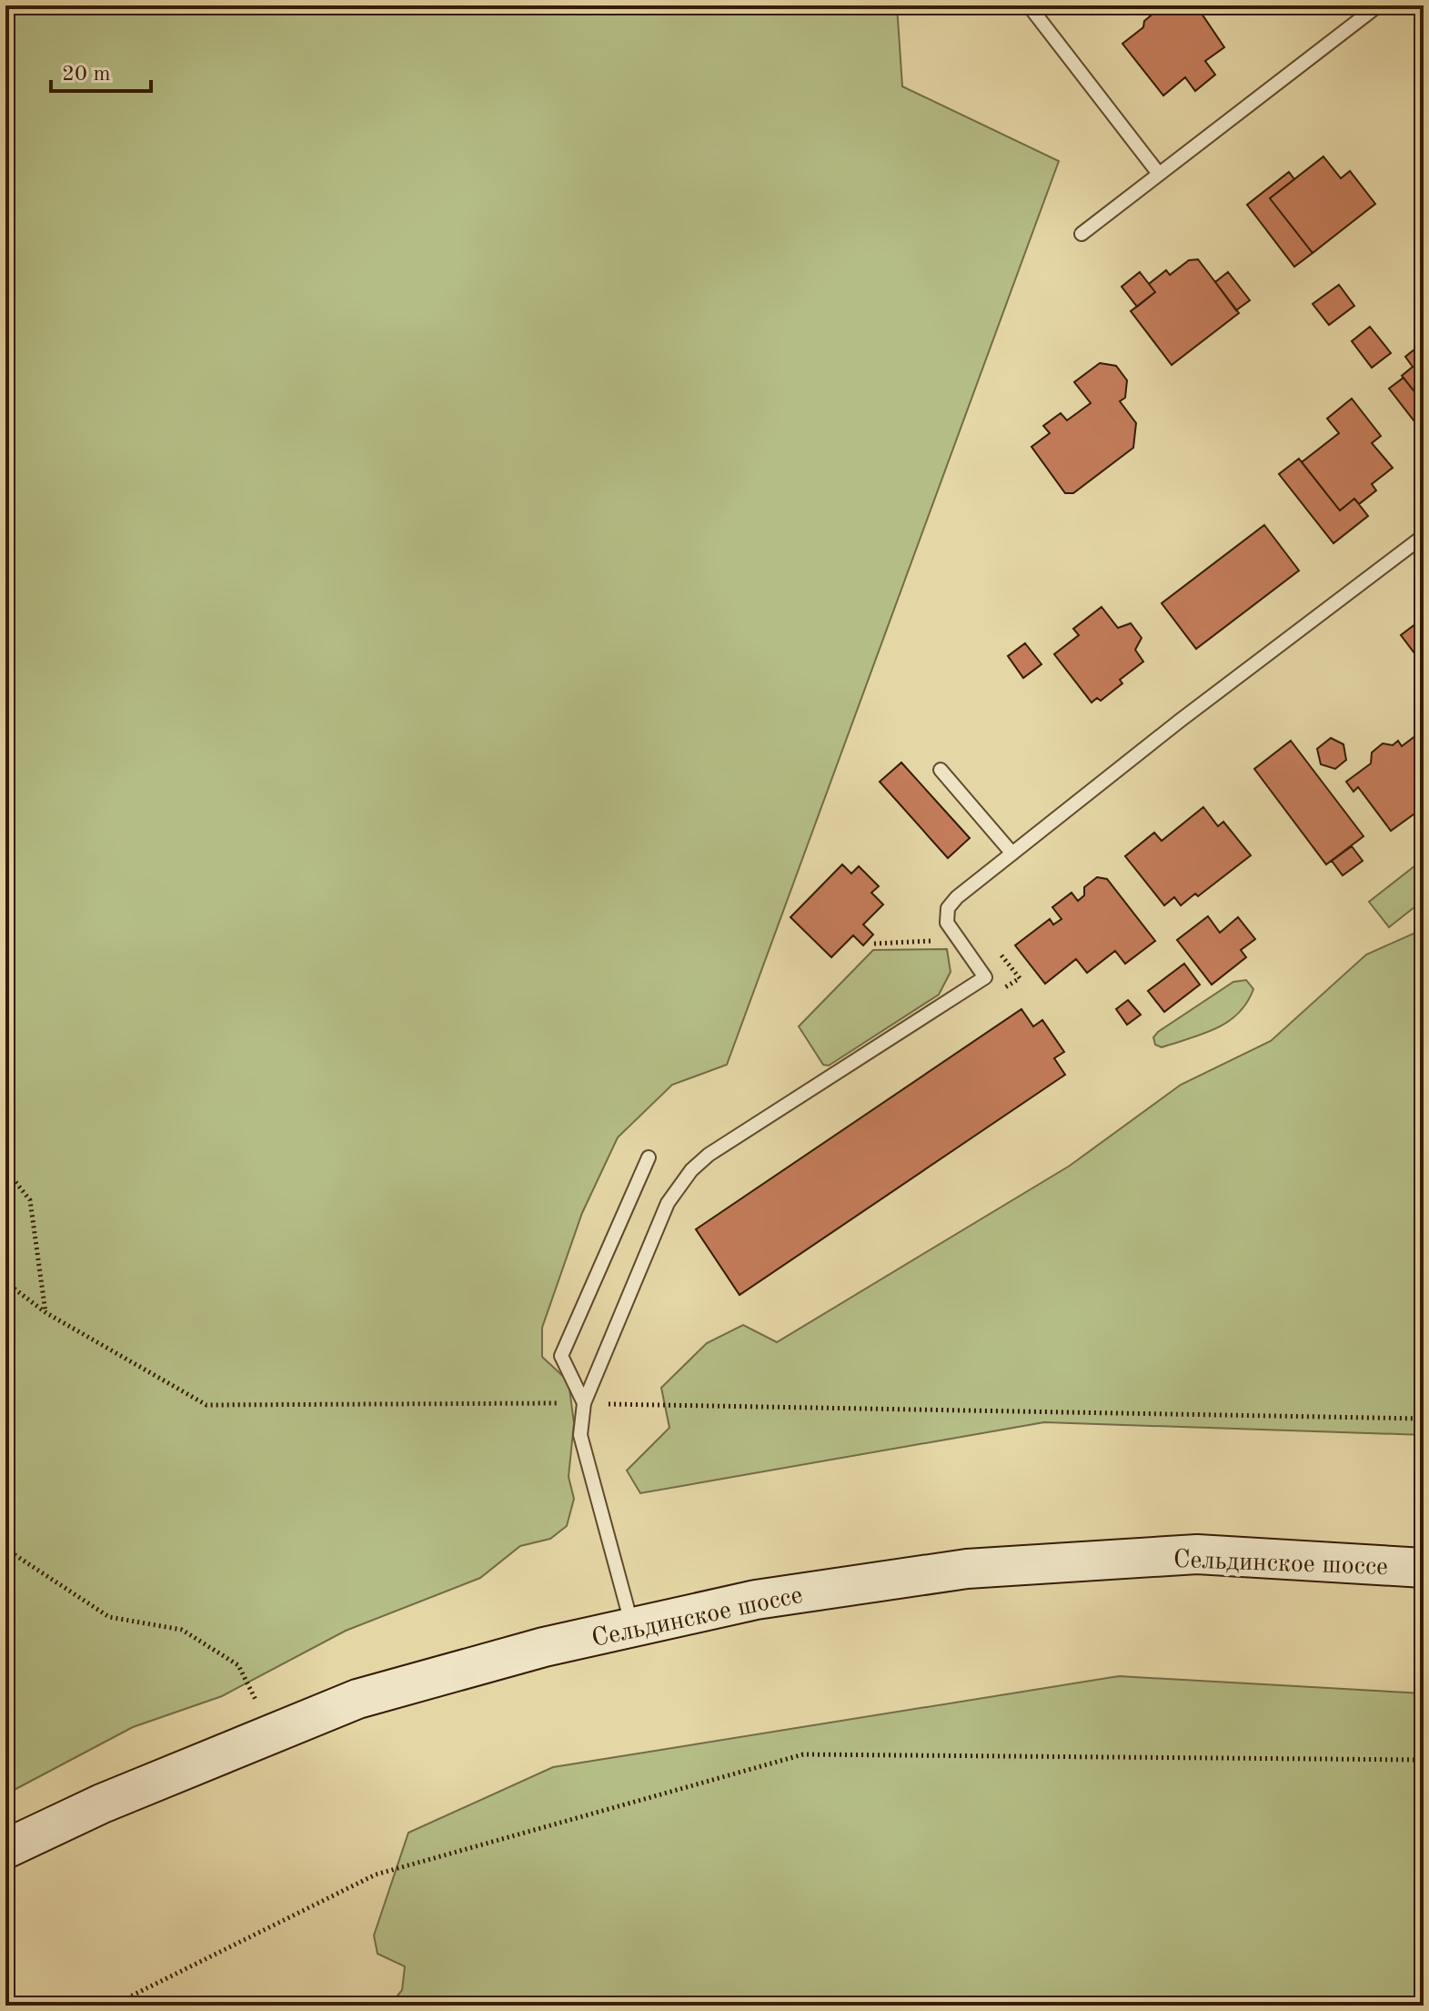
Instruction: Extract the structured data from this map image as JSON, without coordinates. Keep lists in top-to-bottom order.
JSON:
{
  "streets": {
    "main road": ["Сельдинское шоссе"]
  },
  "scale_bar": "20 m"
}
